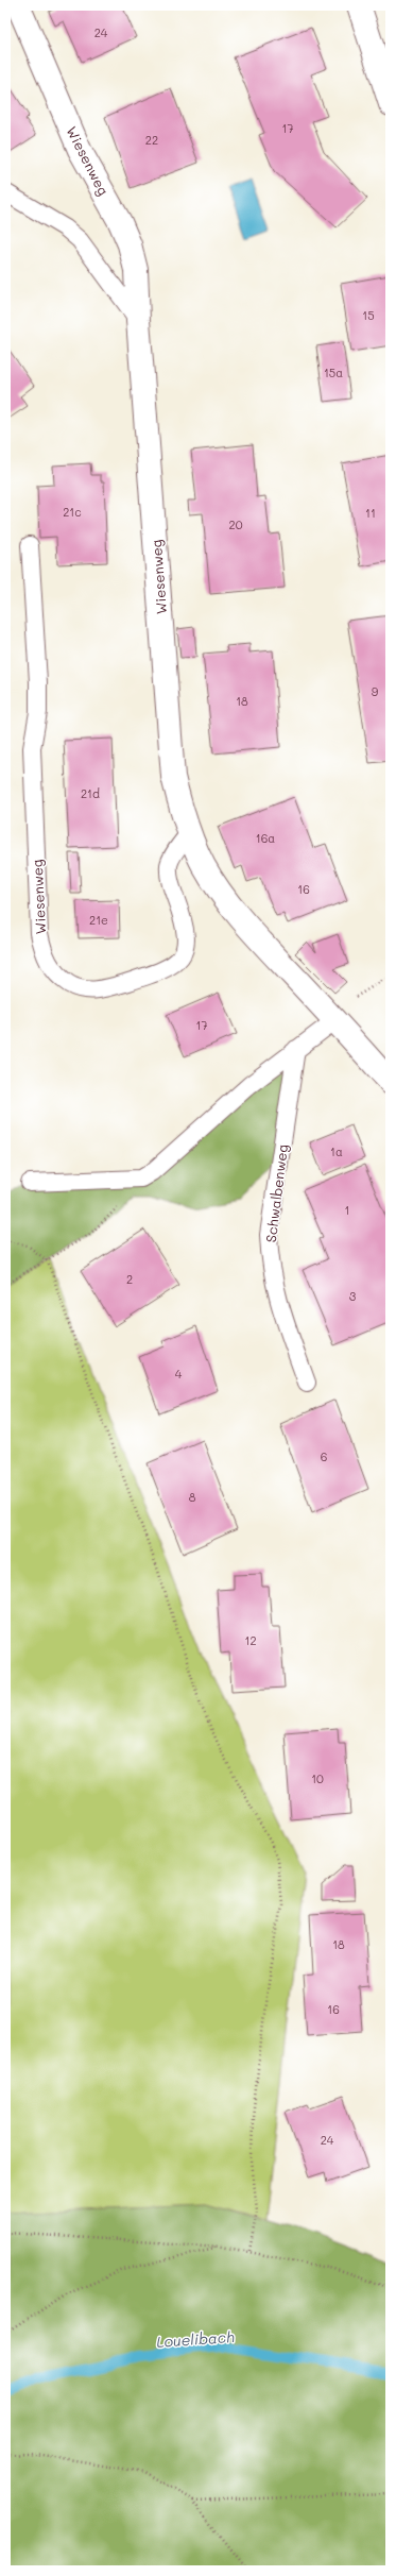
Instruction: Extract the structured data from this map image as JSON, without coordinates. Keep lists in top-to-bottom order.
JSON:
{
  "streets": {
    "street": ["Wiesenweg"],
    "lane": ["Schwalbenweg"]
  },
  "water": ["Louelibach"],
  "house_numbers": [
    "24",
    "17",
    "22",
    "15",
    "15a",
    "21c",
    "11",
    "20",
    "9",
    "18",
    "21d",
    "16a",
    "16",
    "21e",
    "17",
    "1a",
    "1",
    "2",
    "3",
    "4",
    "6",
    "8",
    "12",
    "10",
    "18",
    "16",
    "24"
  ]
}
